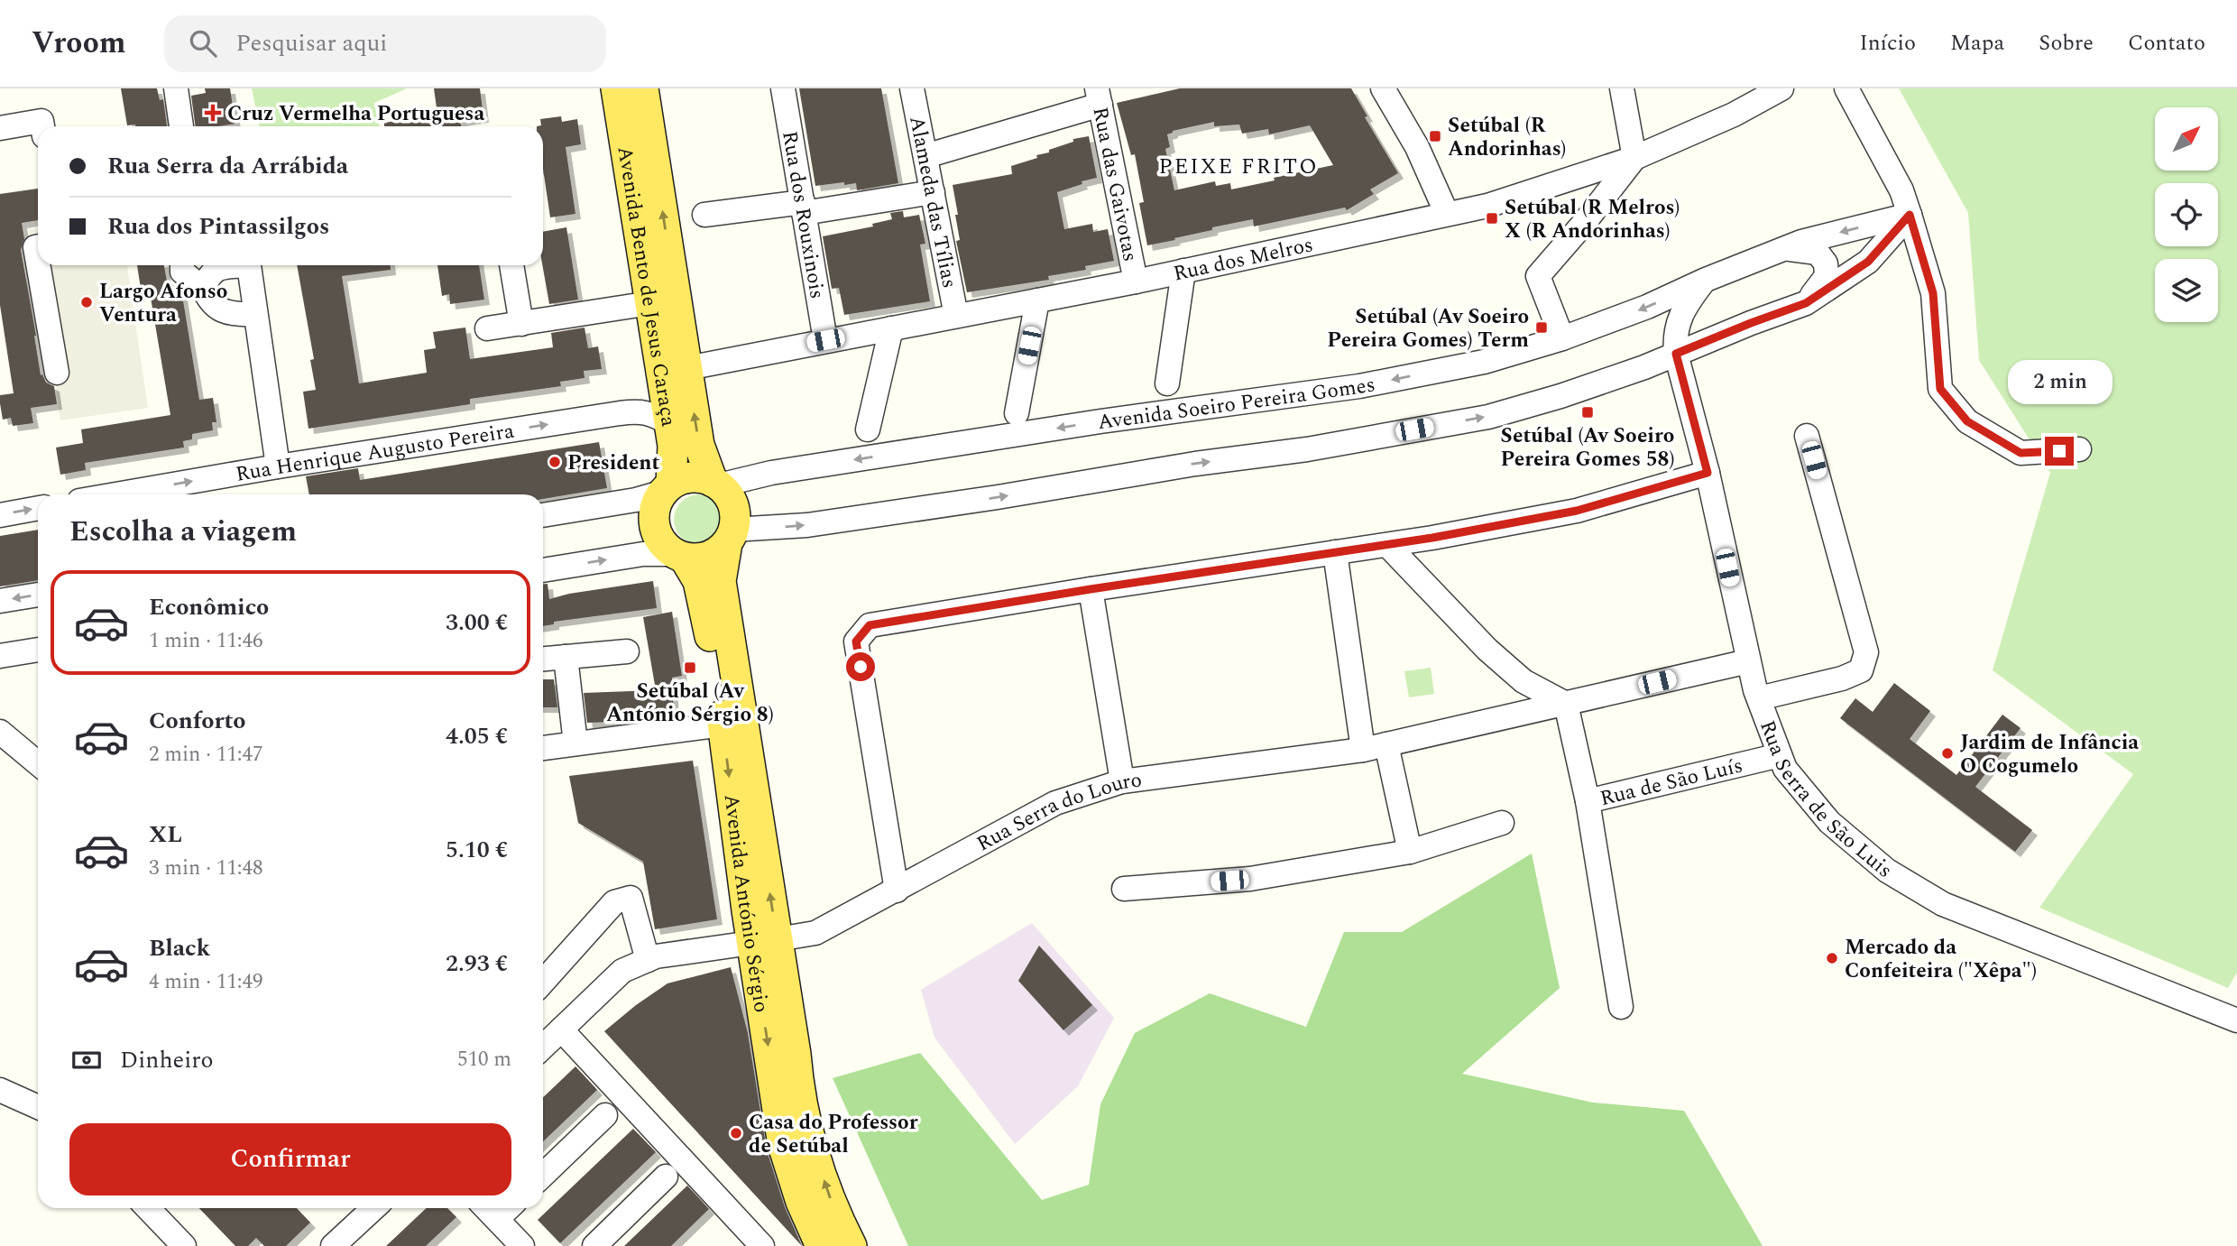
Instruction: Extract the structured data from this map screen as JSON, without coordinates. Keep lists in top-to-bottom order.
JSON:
{
  "streets": {
    "main road": ["Avenida Bento de Jesus Caraça", "Avenida Soeiro Pereira Gomes", "Avenida António Sérgio"],
    "street": [
      "Rua das Gaivotas",
      "Alameda das Tílias",
      "Rua dos Rouxinois",
      "Rua dos Melros",
      "Rua Henrique Augusto Pereira",
      "Rua de São Luís",
      "Rua Serra de São Luis",
      "Rua Serra do Louro"
    ]
  },
  "crossings": [
    ["Rua das Gaivotas", "Rua dos Melros"],
    ["Alameda das Tílias", "Rua dos Melros"],
    ["Rua dos Rouxinois", "Rua dos Melros"],
    ["Rua dos Melros", "Avenida Bento de Jesus Caraça"],
    ["Avenida Bento de Jesus Caraça", "Avenida Soeiro Pereira Gomes"],
    ["Avenida Bento de Jesus Caraça", "Rua Henrique Augusto Pereira"],
    ["Avenida Bento de Jesus Caraça", "Avenida António Sérgio"],
    ["Avenida Soeiro Pereira Gomes", "Rua Serra de São Luis"],
    ["Avenida Soeiro Pereira Gomes", "Avenida António Sérgio"],
    ["Rua de São Luís", "Rua Serra de São Luis"],
    ["Rua de São Luís", "Rua Serra do Louro"],
    ["Rua Serra de São Luis", "Rua Serra do Louro"],
    ["Rua Serra do Louro", "Avenida António Sérgio"]
  ],
  "districts": ["PEIXE FRITO"],
  "places": {
    "health": ["Cruz Vermelha Portuguesa"],
    "transit": [
      "Setúbal (R Andorinhas)",
      "Setúbal (R Melros) X (R Andorinhas)",
      "Setúbal (Av Soeiro Pereira Gomes) Term",
      "Setúbal (Av Soeiro Pereira Gomes 58)",
      "Setúbal (Av António Sérgio 8)"
    ],
    "other": [
      "Largo Afonso Ventura",
      "President",
      "Jardim de Infância O Cogumelo",
      "Mercado da Confeiteira (\"Xêpa\")",
      "Casa do Professor de Setúbal"
    ]
  },
  "north": "top right",
  "page": {
    "header": "Vroom",
    "search": "Pesquisar aqui",
    "nav": [
      "Início",
      "Mapa",
      "Sobre",
      "Contato"
    ],
    "banner": ["Rua Serra da Arrábida", "Rua dos Pintassilgos"],
    "bubble": "2 min",
    "heading": "Escolha a viagem",
    "list": [
      {
        "name": "Econômico",
        "note": "1 min · 11:46",
        "value": "3.00 €"
      },
      {
        "name": "Conforto",
        "note": "2 min · 11:47",
        "value": "4.05 €"
      },
      {
        "name": "XL",
        "note": "3 min · 11:48",
        "value": "5.10 €"
      },
      {
        "name": "Black",
        "note": "4 min · 11:49",
        "value": "2.93 €"
      }
    ],
    "pay": ["Dinheiro", "510 m"],
    "buttons": "Confirmar"
  }
}
